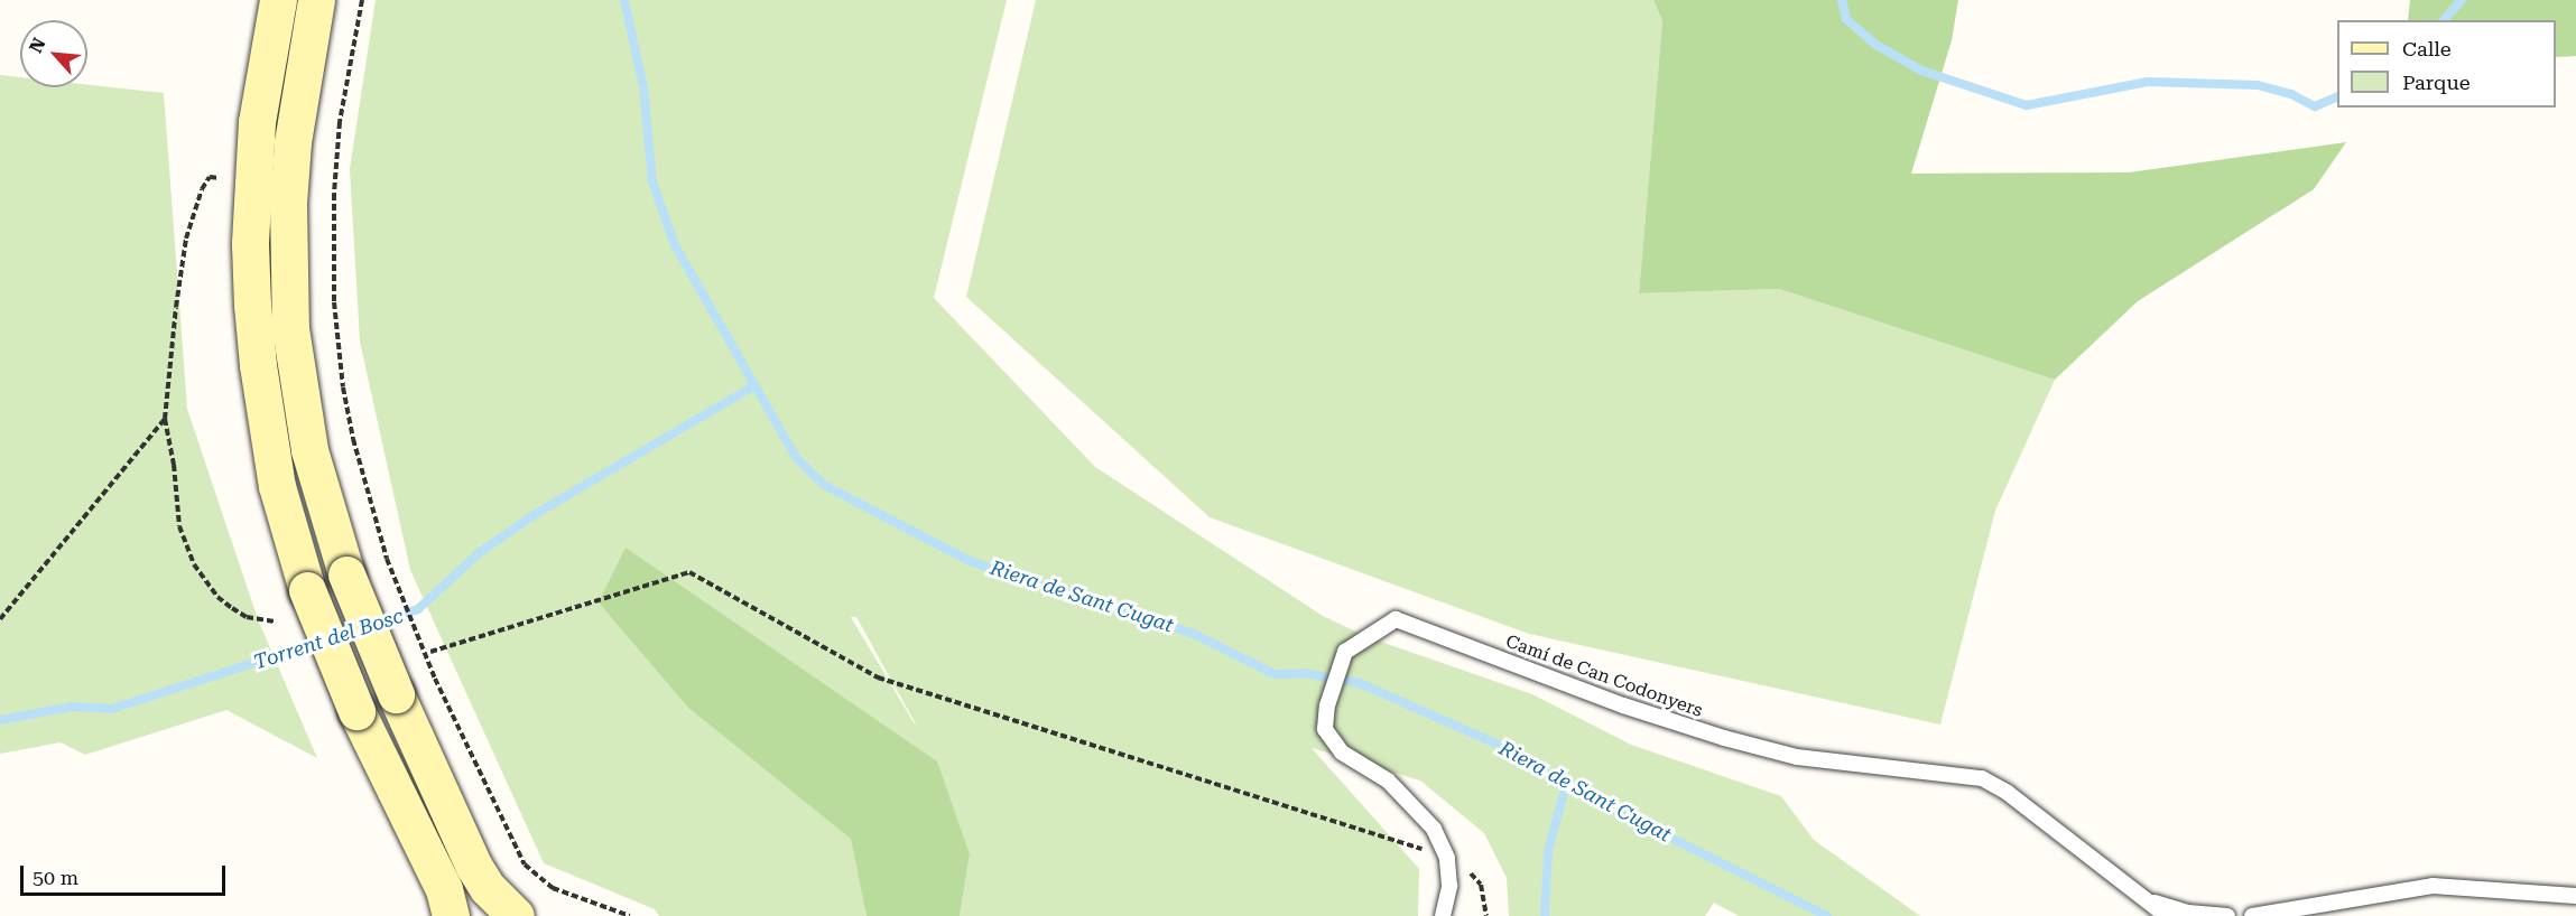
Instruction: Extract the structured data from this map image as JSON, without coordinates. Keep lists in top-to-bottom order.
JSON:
{
  "streets": {
    "lane": ["Camí de Can Codonyers"]
  },
  "water": ["Riera de Sant Cugat", "Torrent del Bosc"],
  "legend": ["Calle", "Parque"],
  "scale_bar": "50 m",
  "north": "top left"
}
